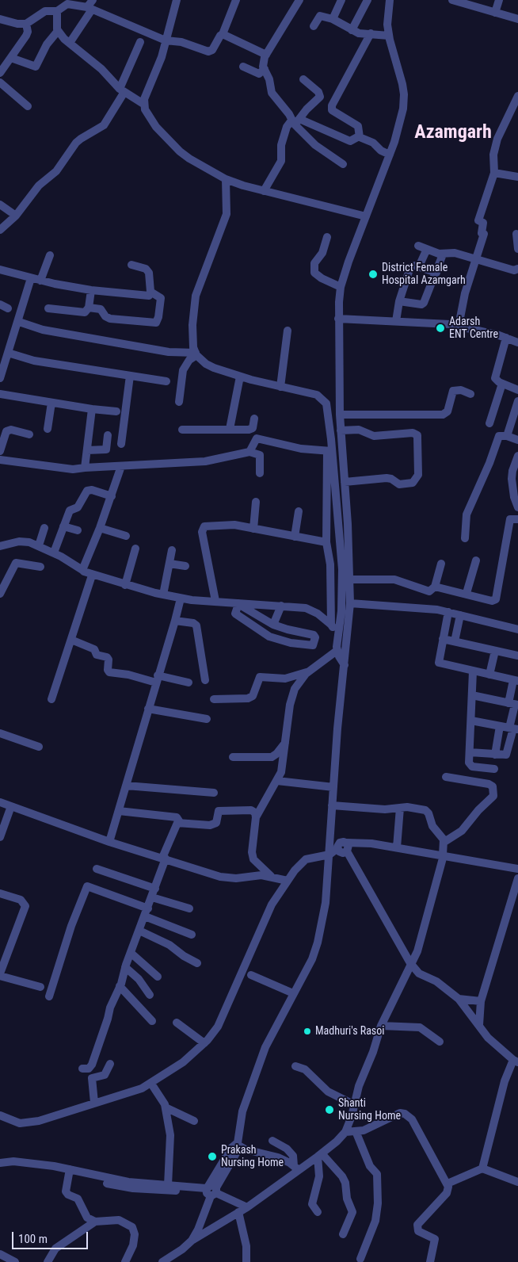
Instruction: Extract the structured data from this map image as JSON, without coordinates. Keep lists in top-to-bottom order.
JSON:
{
  "districts": ["Azamgarh"],
  "places": [
    "District Female Hospital Azamgarh",
    "Adarsh ENT Centre",
    "Madhuri's Rasoi",
    "Shanti Nursing Home",
    "Prakash Nursing Home"
  ],
  "scale_bar": "100 m"
}
